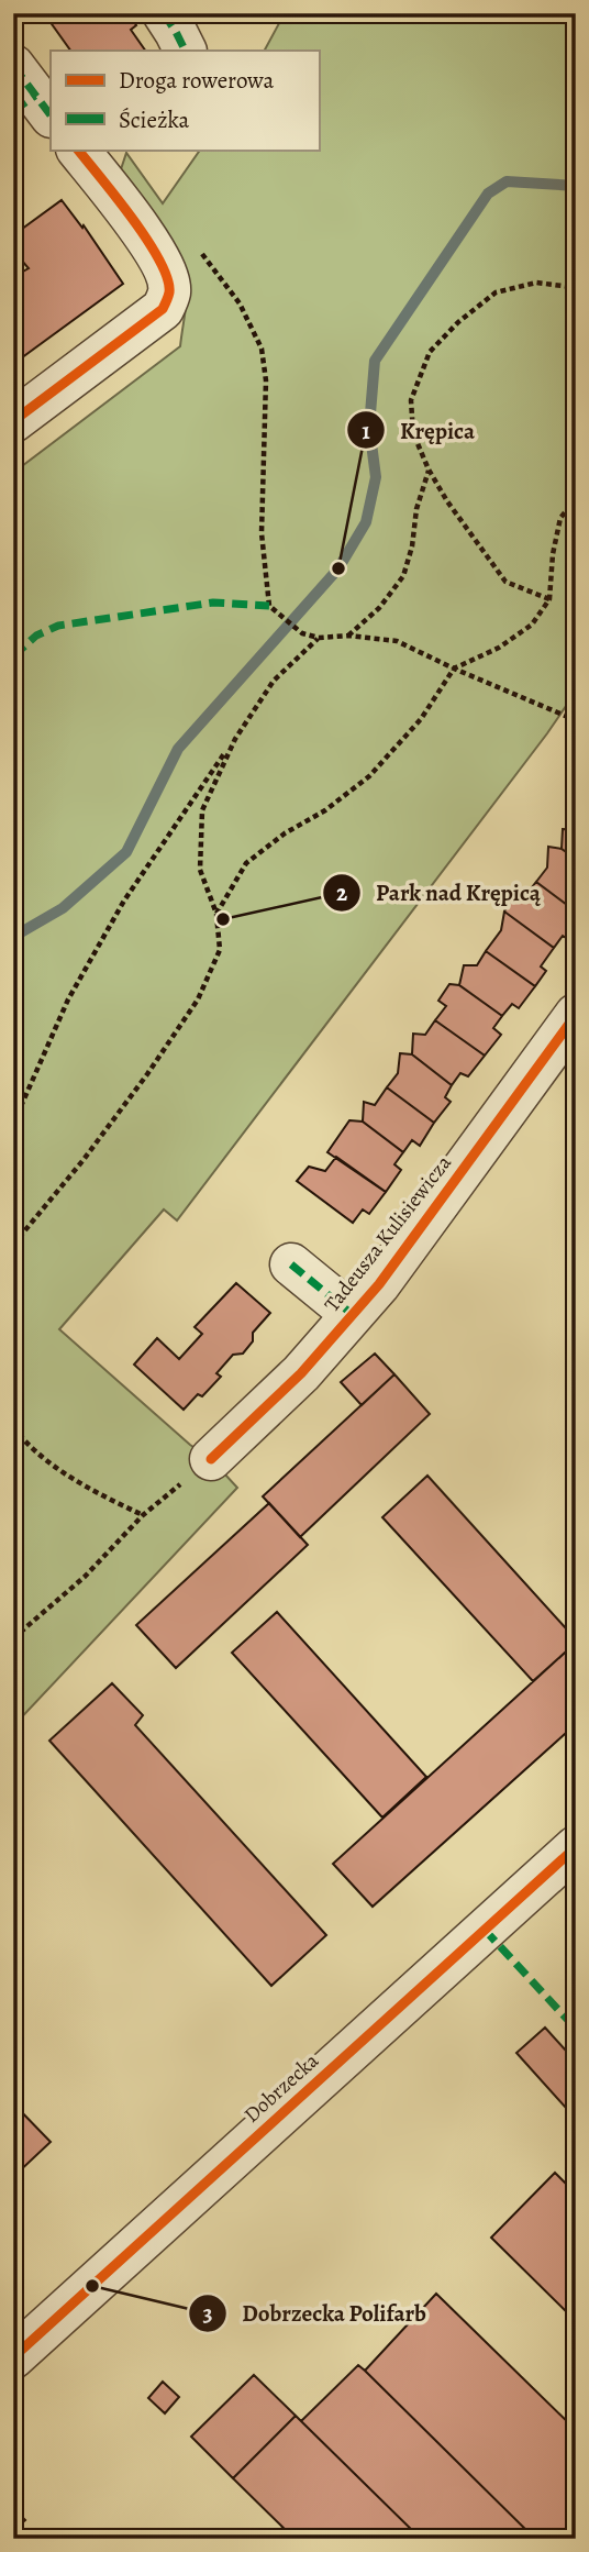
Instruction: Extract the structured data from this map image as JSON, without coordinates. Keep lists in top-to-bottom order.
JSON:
{
  "streets": {
    "street": ["Tadeusza Kulisiewicza", "Dobrzecka"]
  },
  "places": ["Krępica", "Park nad Krępicą", "Dobrzecka Polifarb"],
  "legend": ["Droga rowerowa", "Ścieżka"]
}
